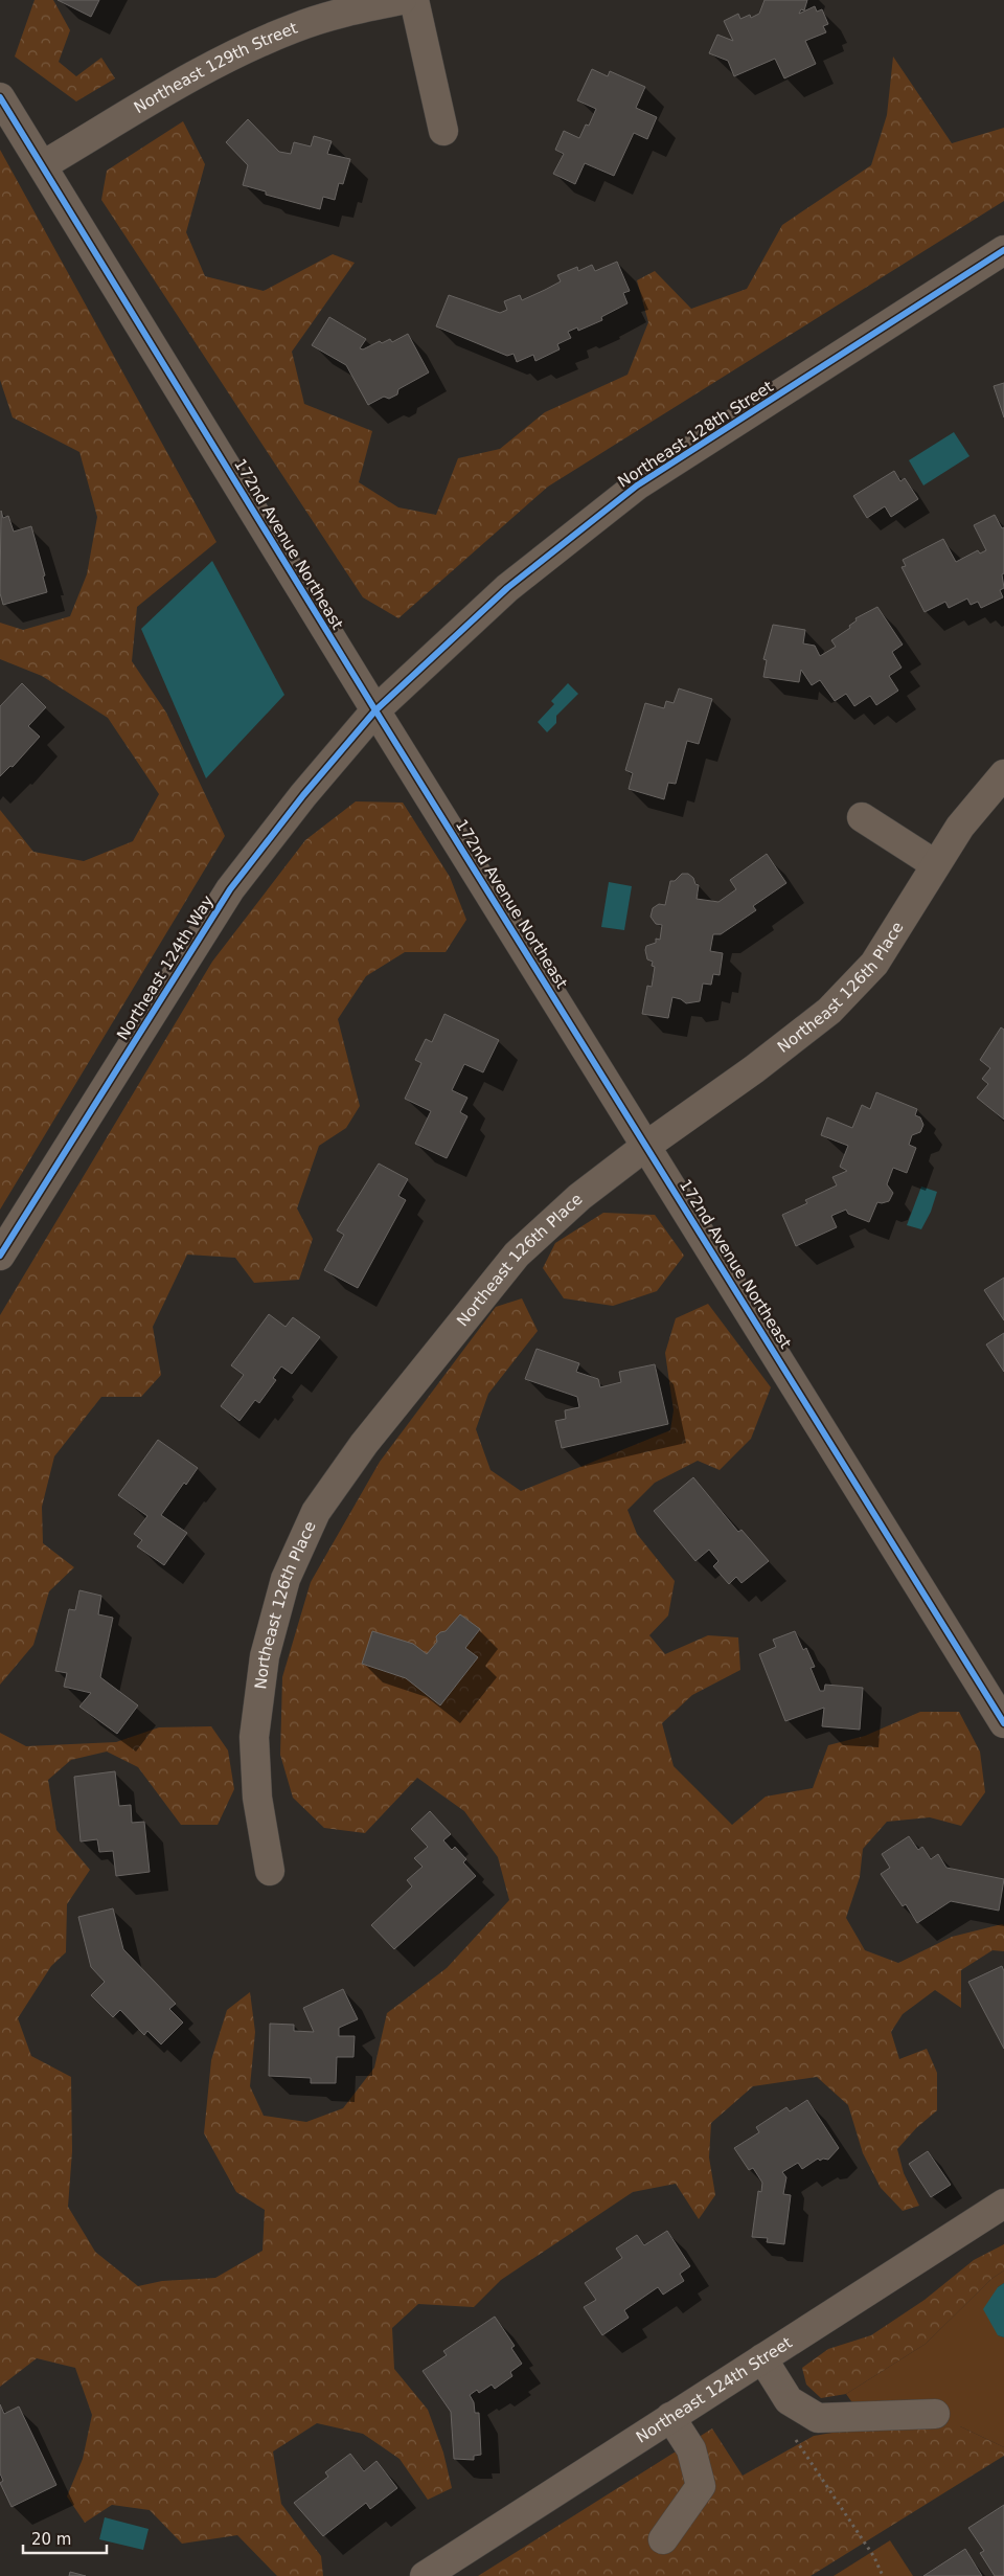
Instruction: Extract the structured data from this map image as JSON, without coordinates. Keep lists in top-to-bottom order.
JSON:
{
  "streets": {
    "street": [
      "Northeast 129th Street",
      "Northeast 128th Street",
      "172nd Avenue Northeast",
      "Northeast 124th Way",
      "Northeast 126th Place",
      "Northeast 124th Street"
    ]
  },
  "crossings": [
    ["Northeast 129th Street", "172nd Avenue Northeast"],
    ["Northeast 128th Street", "172nd Avenue Northeast"],
    ["Northeast 128th Street", "Northeast 124th Way"],
    ["172nd Avenue Northeast", "Northeast 124th Way"],
    ["172nd Avenue Northeast", "Northeast 126th Place"]
  ],
  "scale_bar": "20 m"
}
